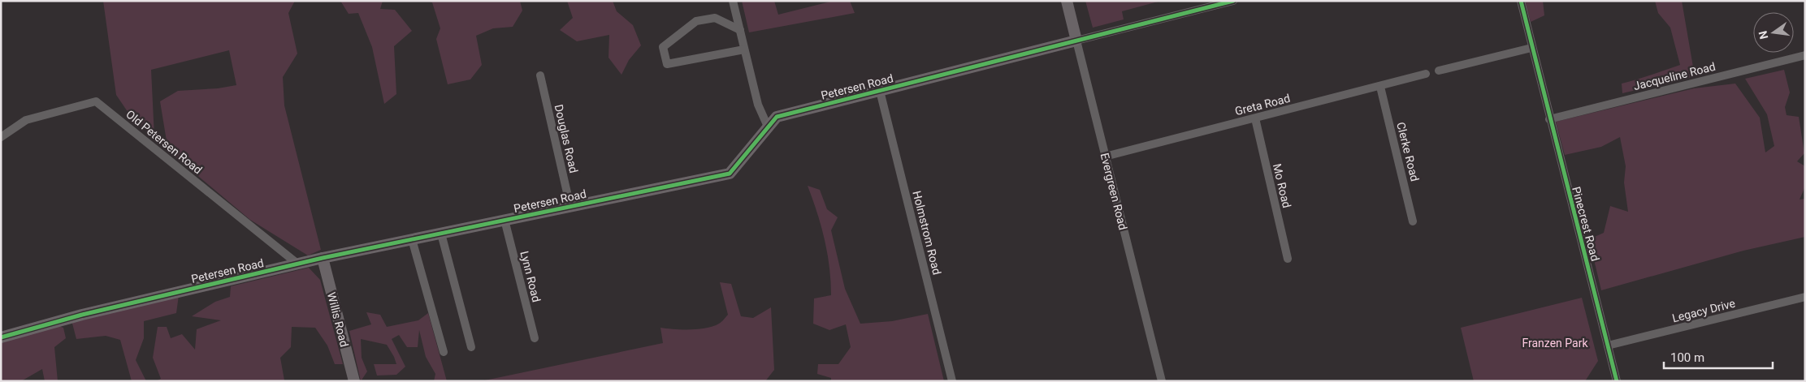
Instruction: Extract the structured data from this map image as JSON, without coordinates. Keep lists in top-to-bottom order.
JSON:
{
  "streets": {
    "street": [
      "Jacqueline Road",
      "Petersen Road",
      "Greta Road",
      "Douglas Road",
      "Old Petersen Road",
      "Clerke Road",
      "Mo Road",
      "Evergreen Road",
      "Pinecrest Road",
      "Holmstrom Road",
      "Lynn Road",
      "Legacy Drive",
      "Willis Road"
    ]
  },
  "crossings": [
    ["Jacqueline Road", "Pinecrest Road"],
    ["Petersen Road", "Douglas Road"],
    ["Petersen Road", "Old Petersen Road"],
    ["Petersen Road", "Evergreen Road"],
    ["Petersen Road", "Holmstrom Road"],
    ["Petersen Road", "Lynn Road"],
    ["Petersen Road", "Willis Road"],
    ["Greta Road", "Clerke Road"],
    ["Greta Road", "Mo Road"],
    ["Greta Road", "Evergreen Road"],
    ["Pinecrest Road", "Legacy Drive"]
  ],
  "parks": ["Franzen Park"],
  "scale_bar": "100 m",
  "north": "left"
}
